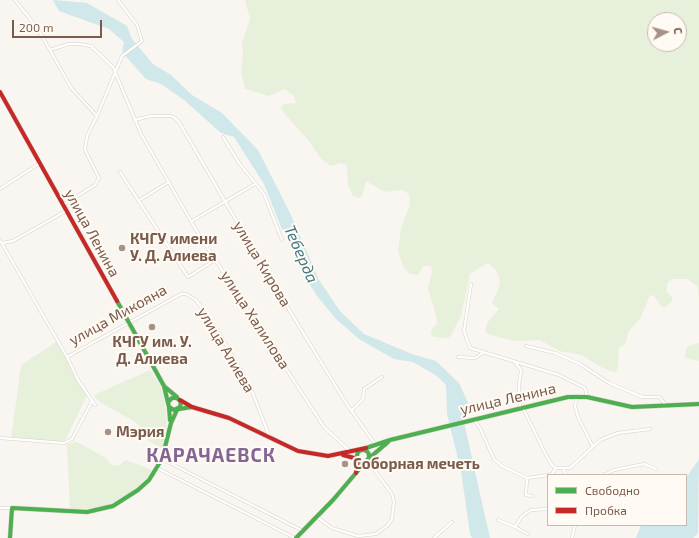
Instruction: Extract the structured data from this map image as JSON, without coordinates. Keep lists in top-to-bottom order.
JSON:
{
  "streets": {
    "main road": ["улица Ленина"],
    "street": [
      "улица Кирова",
      "улица Микояна",
      "улица Халилова",
      "улица Алиева"
    ]
  },
  "crossings": [
    ["улица Ленина", "улица Кирова"],
    ["улица Ленина", "улица Микояна"],
    ["улица Ленина", "улица Халилова"],
    ["улица Ленина", "улица Алиева"],
    ["улица Кирова", "улица Халилова"],
    ["улица Микояна", "улица Алиева"]
  ],
  "districts": ["КАРАЧАЕВСК"],
  "water": ["Теберда"],
  "places": [
    "КЧГУ имени У. Д. Алиева",
    "КЧГУ им. У. Д. Алиева",
    "Мэрия",
    "Соборная мечеть"
  ],
  "legend": ["Свободно", "Пробка"],
  "scale_bar": "200 m",
  "north": "right"
}
